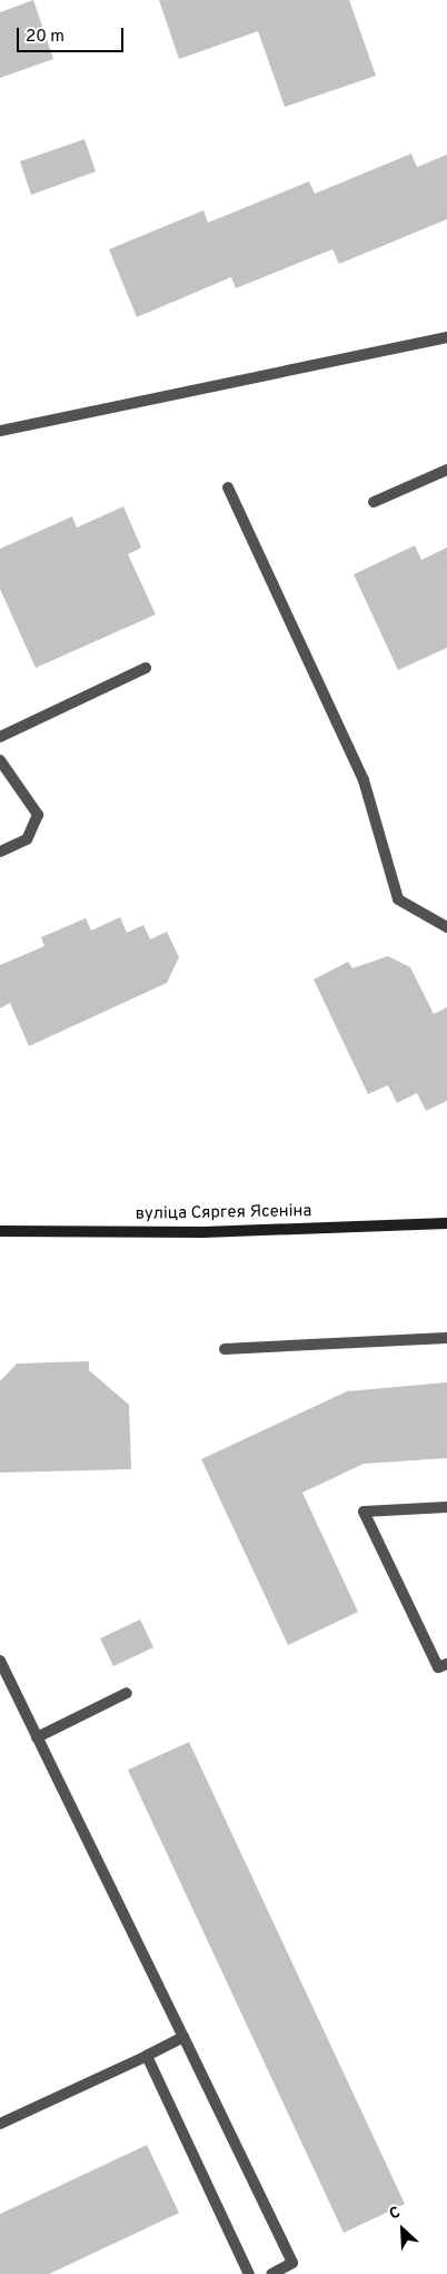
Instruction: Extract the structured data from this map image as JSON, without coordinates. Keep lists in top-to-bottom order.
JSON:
{
  "streets": {
    "main road": ["вуліца Сяргея Ясеніна"]
  },
  "scale_bar": "20 m",
  "north": "top left"
}
